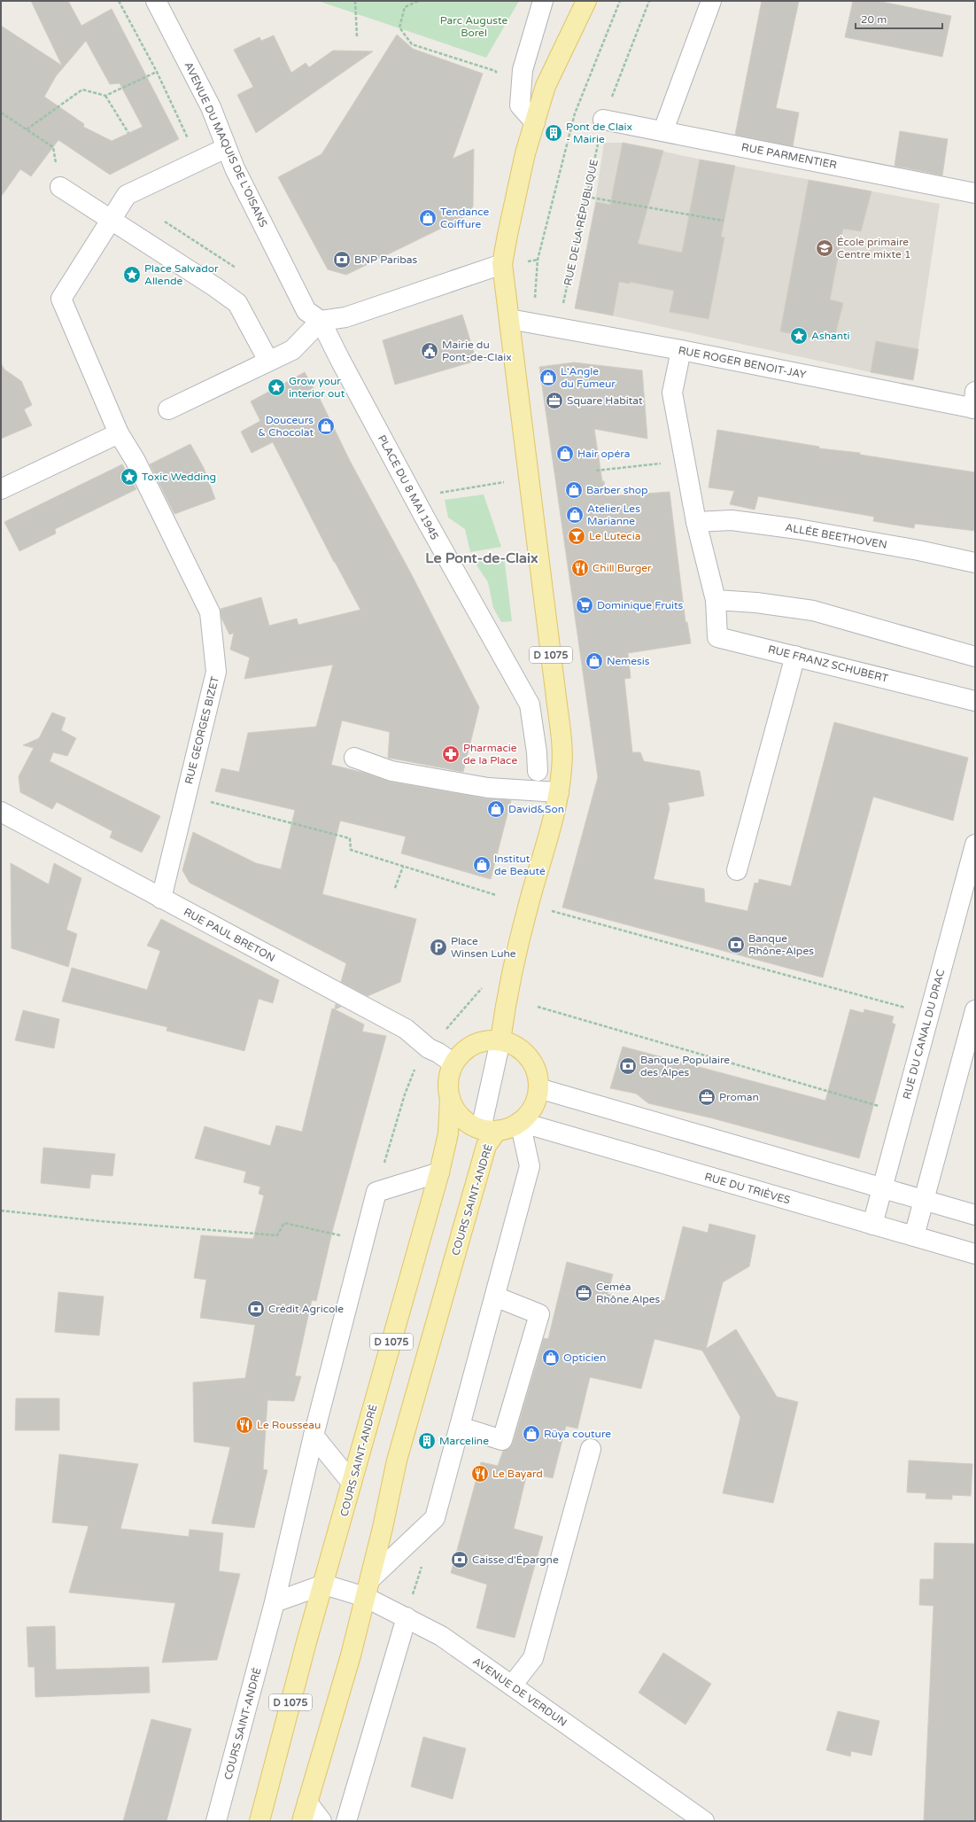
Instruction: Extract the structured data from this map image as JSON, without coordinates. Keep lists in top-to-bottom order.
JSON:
{
  "streets": {
    "main road": ["D 1075", "COURS SAINT-ANDRÉ"],
    "street": [
      "AVENUE DU MAQUIS DE L'OISANS",
      "RUE PARMENTIER",
      "RUE ROGER BENOIT-JAY",
      "PLACE DU 8 MAI 1945",
      "ALLÉE BEETHOVEN",
      "RUE FRANZ SCHUBERT",
      "RUE GEORGES BIZET",
      "RUE PAUL BRETON",
      "RUE DU CANAL DU DRAC",
      "RUE DU TRIÈVES",
      "AVENUE DE VERDUN"
    ],
    "path": ["RUE DE LA RÉPUBLIQUE"]
  },
  "crossings": [
    ["AVENUE DU MAQUIS DE L'OISANS", "PLACE DU 8 MAI 1945"],
    ["RUE PARMENTIER", "RUE DE LA RÉPUBLIQUE"],
    ["RUE ROGER BENOIT-JAY", "D 1075"],
    ["RUE ROGER BENOIT-JAY", "RUE FRANZ SCHUBERT"],
    ["ALLÉE BEETHOVEN", "RUE FRANZ SCHUBERT"],
    ["RUE GEORGES BIZET", "RUE PAUL BRETON"],
    ["RUE PAUL BRETON", "COURS SAINT-ANDRÉ"],
    ["RUE DU CANAL DU DRAC", "RUE DU TRIÈVES"],
    ["COURS SAINT-ANDRÉ", "AVENUE DE VERDUN"]
  ],
  "districts": ["Le Pont-de-Claix"],
  "parks": ["Parc Auguste Borel"],
  "places": {
    "building": ["Pont de Claix - Mairie", "Marceline"],
    "shop": [
      "Tendance Coiffure",
      "L'Angle du Fumeur",
      "Douceurs & Chocolat",
      "Hair opéra",
      "Barber shop",
      "Atelier Les Marianne",
      "Nemesis",
      "David&Son",
      "Institut de Beauté",
      "Opticien",
      "Rüya couture"
    ],
    "school or university": ["École primaire Centre mixte 1"],
    "bank": [
      "BNP Paribas",
      "Banque Rhône-Alpes",
      "Banque Populaire des Alpes",
      "Crédit Agricole",
      "Caisse d'Épargne"
    ],
    "place": [
      "Place Salvador Allende",
      "Ashanti",
      "Grow your interior out",
      "Toxic Wedding"
    ],
    "public building": ["Mairie du Pont-de-Claix"],
    "office": ["Square Habitat", "Proman", "Ceméa Rhône Alpes"],
    "bar": ["Le Lutecia"],
    "restaurant": ["Chill Burger", "Le Rousseau", "Le Bayard"],
    "supermarket": ["Dominique Fruits"],
    "pharmacy": ["Pharmacie de la Place"],
    "parking": ["Place Winsen Luhe"]
  },
  "scale_bar": "20 m"
}
